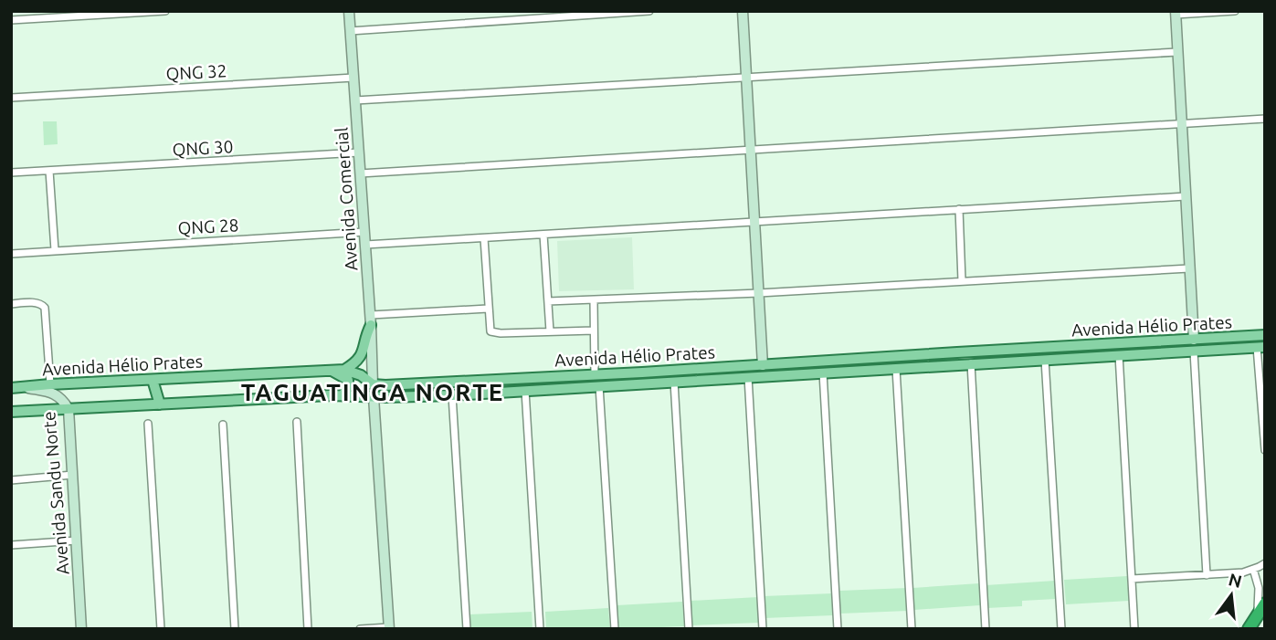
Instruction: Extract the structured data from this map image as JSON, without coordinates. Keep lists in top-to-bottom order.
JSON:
{
  "streets": {
    "main road": ["Avenida Comercial", "Avenida Hélio Prates", "Avenida Sandu Norte"],
    "street": ["QNG 32", "QNG 30", "QNG 28"]
  },
  "crossings": [
    ["QNG 32", "Avenida Comercial"],
    ["QNG 30", "Avenida Comercial"],
    ["Avenida Comercial", "QNG 28"],
    ["Avenida Comercial", "Avenida Hélio Prates"],
    ["Avenida Hélio Prates", "Avenida Sandu Norte"]
  ],
  "districts": ["TAGUATINGA NORTE"],
  "north": "top"
}
